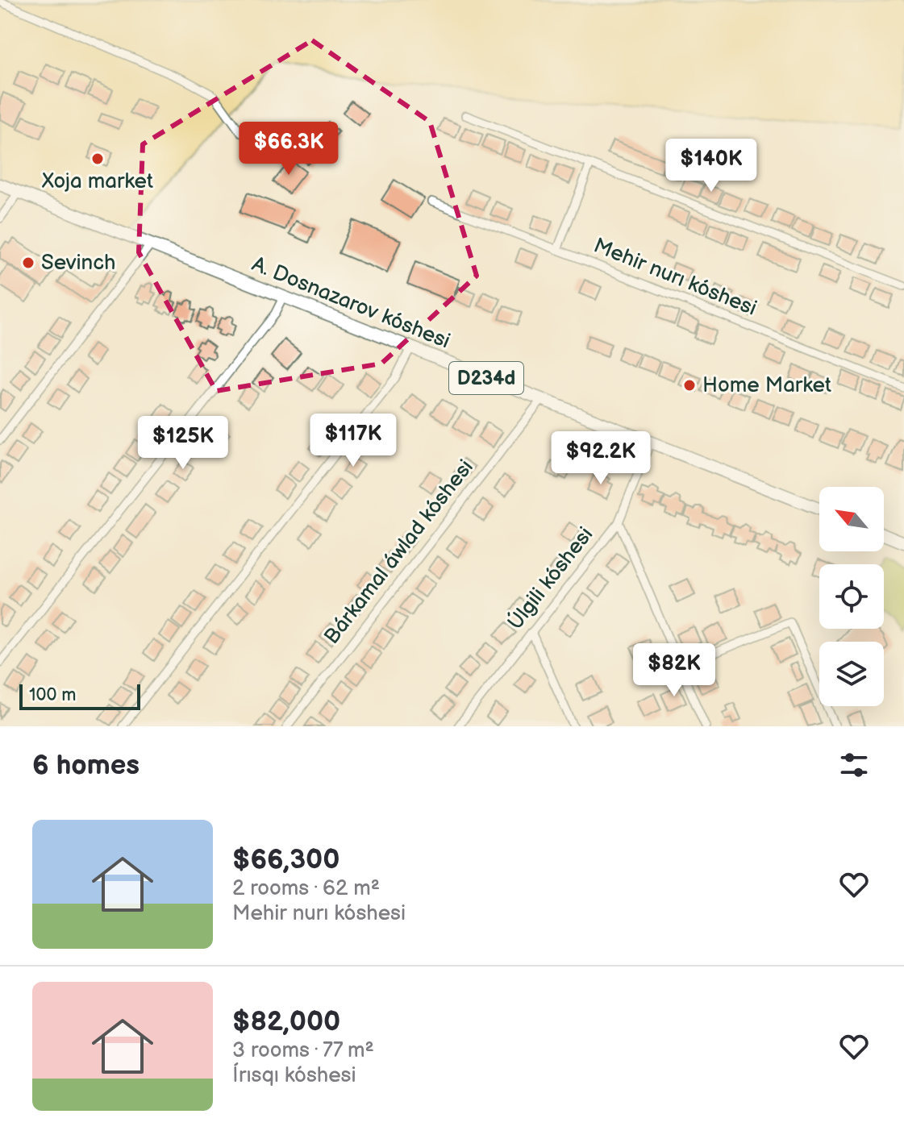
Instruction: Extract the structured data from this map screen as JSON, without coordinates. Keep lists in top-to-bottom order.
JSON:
{
  "streets": {
    "main road": ["A. Dosnazarov kóshesi", "D234d"],
    "street": ["Mehir nurı kóshesi", "Bárkamal áwlad kóshesi", "Úlgili kóshesi"]
  },
  "crossings": [
    ["A. Dosnazarov kóshesi", "Bárkamal áwlad kóshesi"],
    ["A. Dosnazarov kóshesi", "Úlgili kóshesi"]
  ],
  "places": ["Xoja market", "Sevinch", "Home Market"],
  "scale_bar": "100 m",
  "north": "top left",
  "page": {
    "price": [
      "$66.3K",
      "$140K",
      "$117K",
      "$125K",
      "$92.2K",
      "$82K"
    ],
    "scale": "100 m",
    "heading": "6 homes",
    "list": [
      {
        "name": "$66,300",
        "note": "2 rooms · 62 m² · Mehir nurı kóshesi"
      },
      {
        "name": "$82,000",
        "note": "3 rooms · 77 m² · Írısqı kóshesi"
      }
    ]
  }
}
